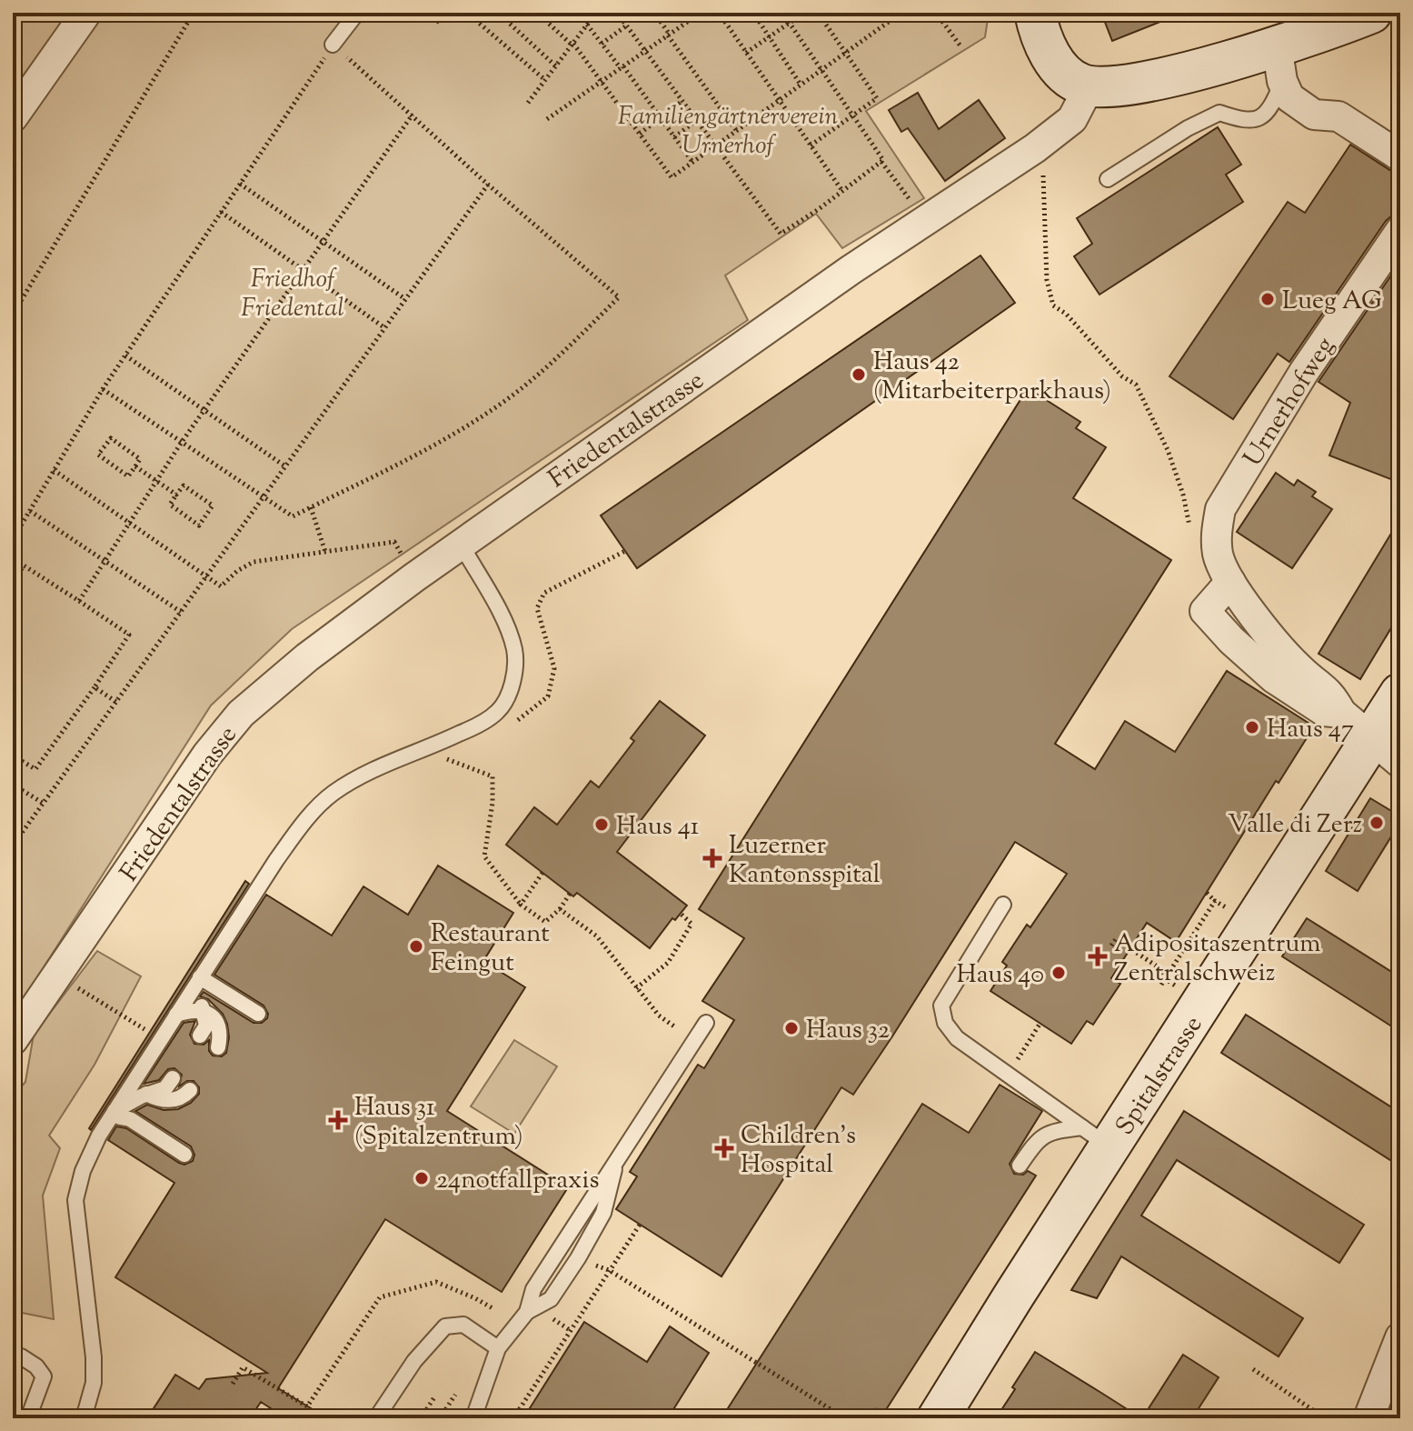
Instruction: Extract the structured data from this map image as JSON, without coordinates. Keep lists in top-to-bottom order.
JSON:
{
  "streets": {
    "main road": ["Spitalstrasse"],
    "street": ["Urnerhofweg", "Friedentalstrasse"]
  },
  "crossings": [
    ["Urnerhofweg", "Spitalstrasse"]
  ],
  "parks": ["Familiengärtnerverein Urnerhof", "Friedhof Friedental"],
  "places": {
    "other": [
      "Lueg AG",
      "Haus 42 (Mitarbeiterparkhaus)",
      "Haus 47",
      "Valle di Zerz",
      "Haus 41",
      "Restaurant Feingut",
      "Haus 40",
      "Haus 32",
      "24notfallpraxis"
    ],
    "health": [
      "Luzerner Kantonsspital",
      "Adipositaszentrum Zentralschweiz",
      "Haus 31 (Spitalzentrum)",
      "Children's Hospital"
    ]
  }
}
